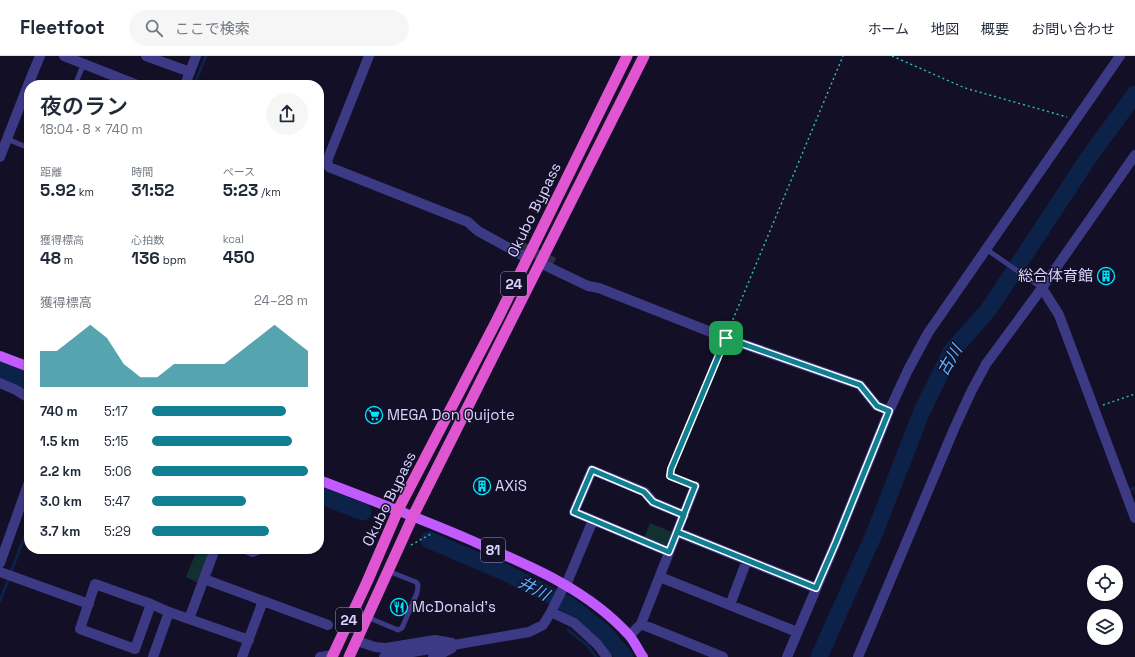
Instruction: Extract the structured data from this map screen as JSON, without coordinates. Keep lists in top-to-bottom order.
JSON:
{
  "streets": {
    "highway": ["Okubo Bypass", "24"],
    "main road": ["81"]
  },
  "crossings": [
    ["Okubo Bypass", "81"]
  ],
  "water": ["古川", "井川"],
  "places": {
    "building": ["総合体育館", "AXiS"],
    "supermarket": ["MEGA Don Quijote"],
    "restaurant": ["McDonald's"]
  },
  "page": {
    "header": "Fleetfoot",
    "search": "ここで検索",
    "nav": [
      "ホーム",
      "地図",
      "概要",
      "お問い合わせ"
    ],
    "heading": ["夜のラン", "18:04 · 8 × 740 m"],
    "stats": [
      ["距離", "5.92 km"],
      ["時間", "31:52"],
      ["ペース", "5:23 /km"],
      ["獲得標高", "48 m"],
      ["心拍数", "136 bpm"],
      ["kcal", "450"]
    ],
    "chart": ["獲得標高", "24–28 m"],
    "list": [
      {
        "name": "740 m",
        "note": "5:17"
      },
      {
        "name": "1.5 km",
        "note": "5:15"
      },
      {
        "name": "2.2 km",
        "note": "5:06"
      },
      {
        "name": "3.0 km",
        "note": "5:47"
      },
      {
        "name": "3.7 km",
        "note": "5:29"
      }
    ]
  }
}
